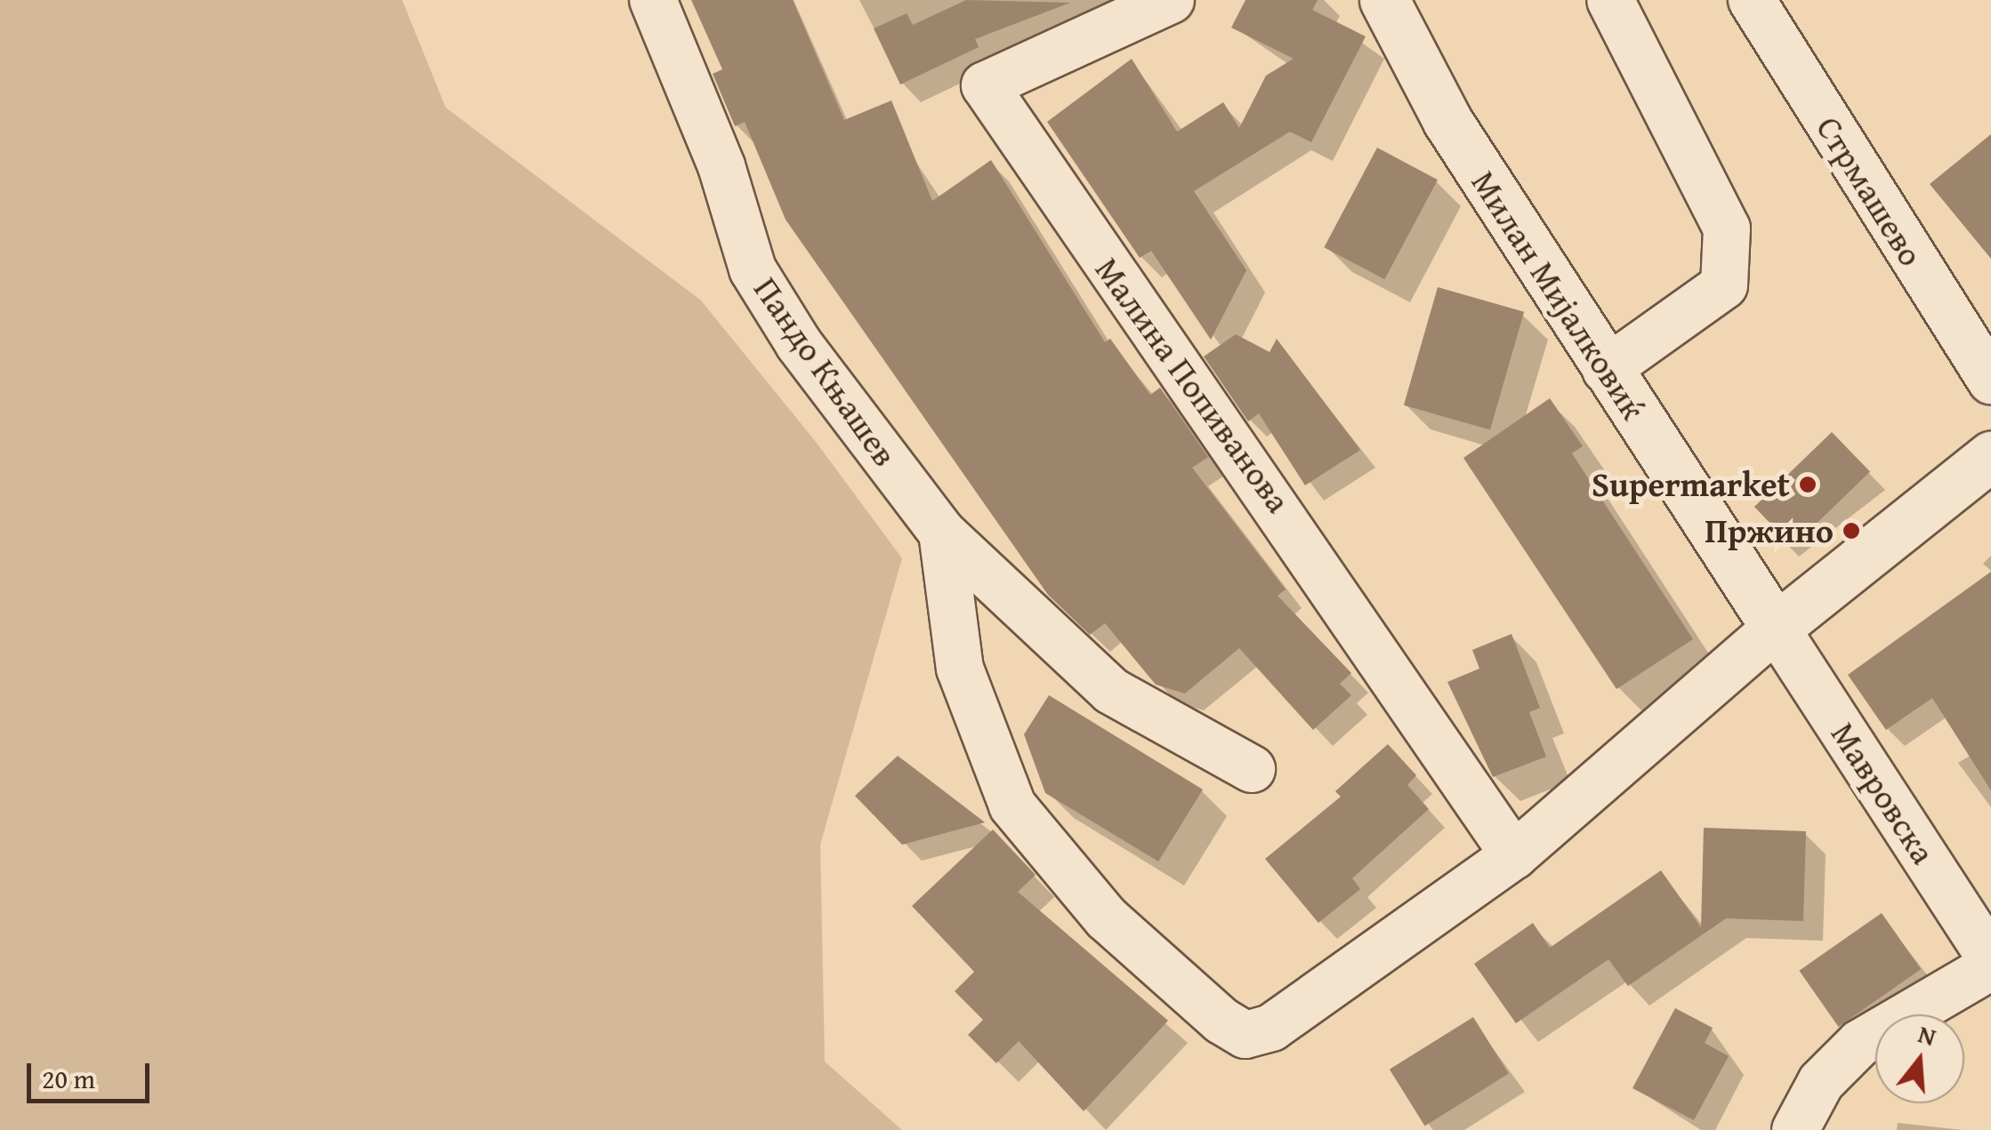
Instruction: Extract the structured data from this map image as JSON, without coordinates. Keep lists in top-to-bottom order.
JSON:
{
  "streets": {
    "street": [
      "Стрмашево",
      "Милан Мијалковиќ",
      "Пандо Књашев",
      "Малина Попиванова",
      "Мавровска"
    ]
  },
  "crossings": [
    ["Милан Мијалковиќ", "Мавровска"]
  ],
  "places": ["Supermarket", "Пржино"],
  "scale_bar": "20 m",
  "north": "top"
}
